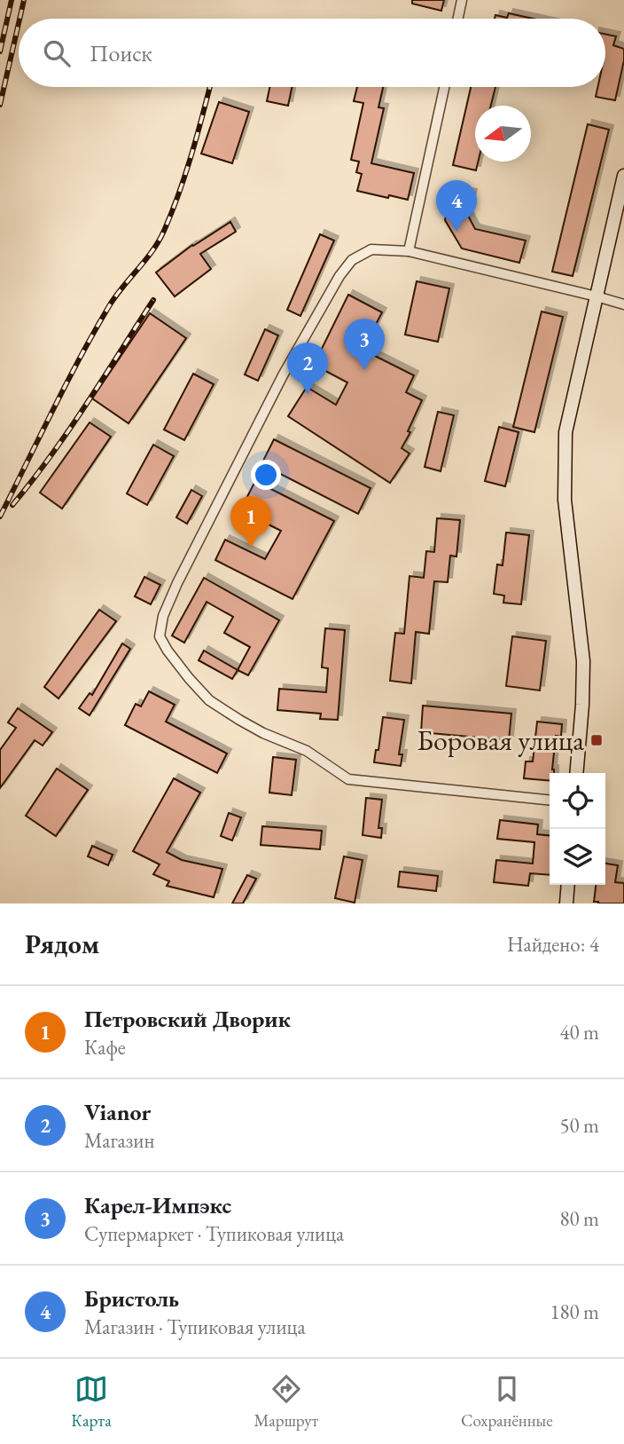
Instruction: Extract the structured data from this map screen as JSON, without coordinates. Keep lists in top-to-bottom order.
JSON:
{
  "places": {
    "transit": ["Боровая улица"]
  },
  "north": "left",
  "page": {
    "search": "Поиск",
    "pins": [
      "4",
      "3",
      "2",
      "1"
    ],
    "heading": ["Рядом", "Найдено: 4"],
    "list": [
      {
        "mark": "1",
        "name": "Петровский Дворик",
        "note": "Кафе",
        "value": "40 m"
      },
      {
        "mark": "2",
        "name": "Vianor",
        "note": "Магазин",
        "value": "50 m"
      },
      {
        "mark": "3",
        "name": "Карел-Импэкс",
        "note": "Супермаркет · Тупиковая улица",
        "value": "80 m"
      },
      {
        "mark": "4",
        "name": "Бристоль",
        "note": "Магазин · Тупиковая улица",
        "value": "180 m"
      }
    ],
    "nav": ["Карта", "Маршрут", "Сохранённые"]
  }
}
